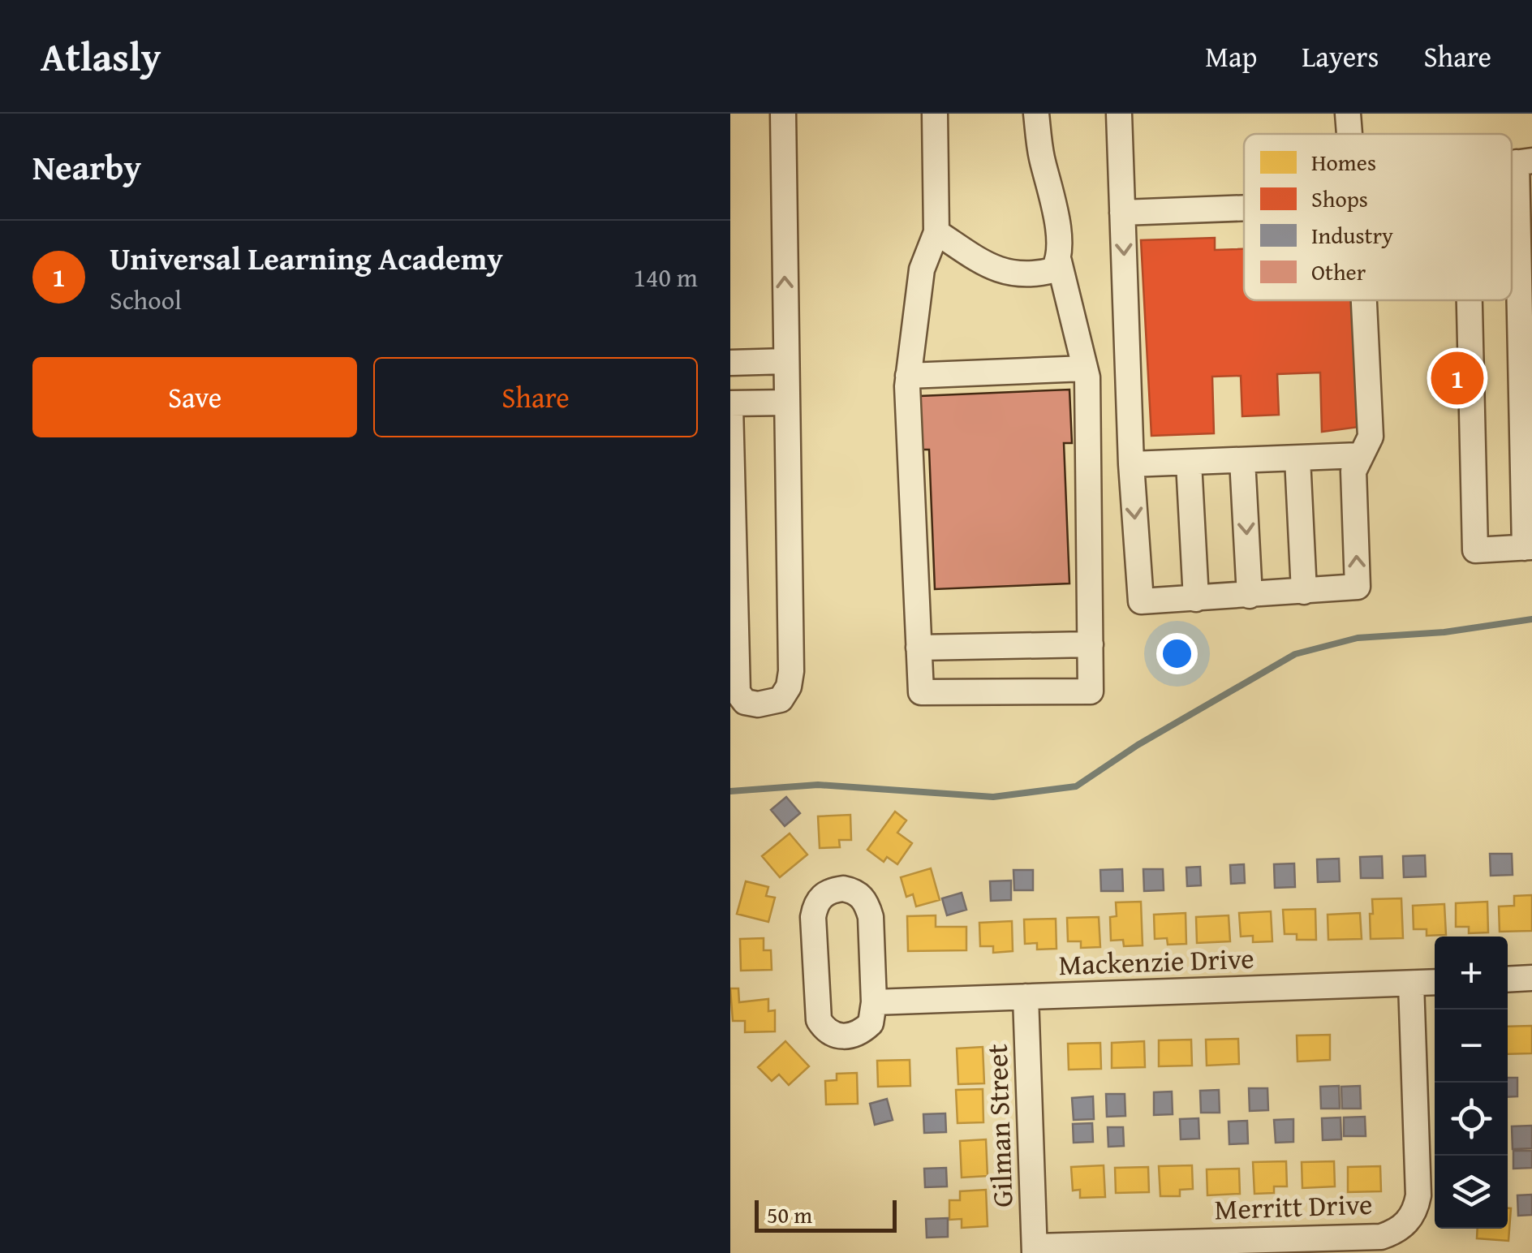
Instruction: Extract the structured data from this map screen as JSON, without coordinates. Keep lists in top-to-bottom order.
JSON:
{
  "streets": {
    "street": ["Mackenzie Drive", "Gilman Street", "Merritt Drive"]
  },
  "crossings": [
    ["Mackenzie Drive", "Gilman Street"],
    ["Mackenzie Drive", "Merritt Drive"],
    ["Gilman Street", "Merritt Drive"]
  ],
  "legend": [
    "Homes",
    "Shops",
    "Industry",
    "Other"
  ],
  "scale_bar": "50 m",
  "page": {
    "header": "Atlasly",
    "nav": ["Map", "Layers", "Share"],
    "heading": "Nearby",
    "list": [
      {
        "mark": "1",
        "name": "Universal Learning Academy",
        "note": "School",
        "value": "140 m"
      }
    ],
    "buttons": ["Save", "Share"],
    "pins": "1",
    "map_buttons": ["+", "−"],
    "scale": "50 m"
  }
}
